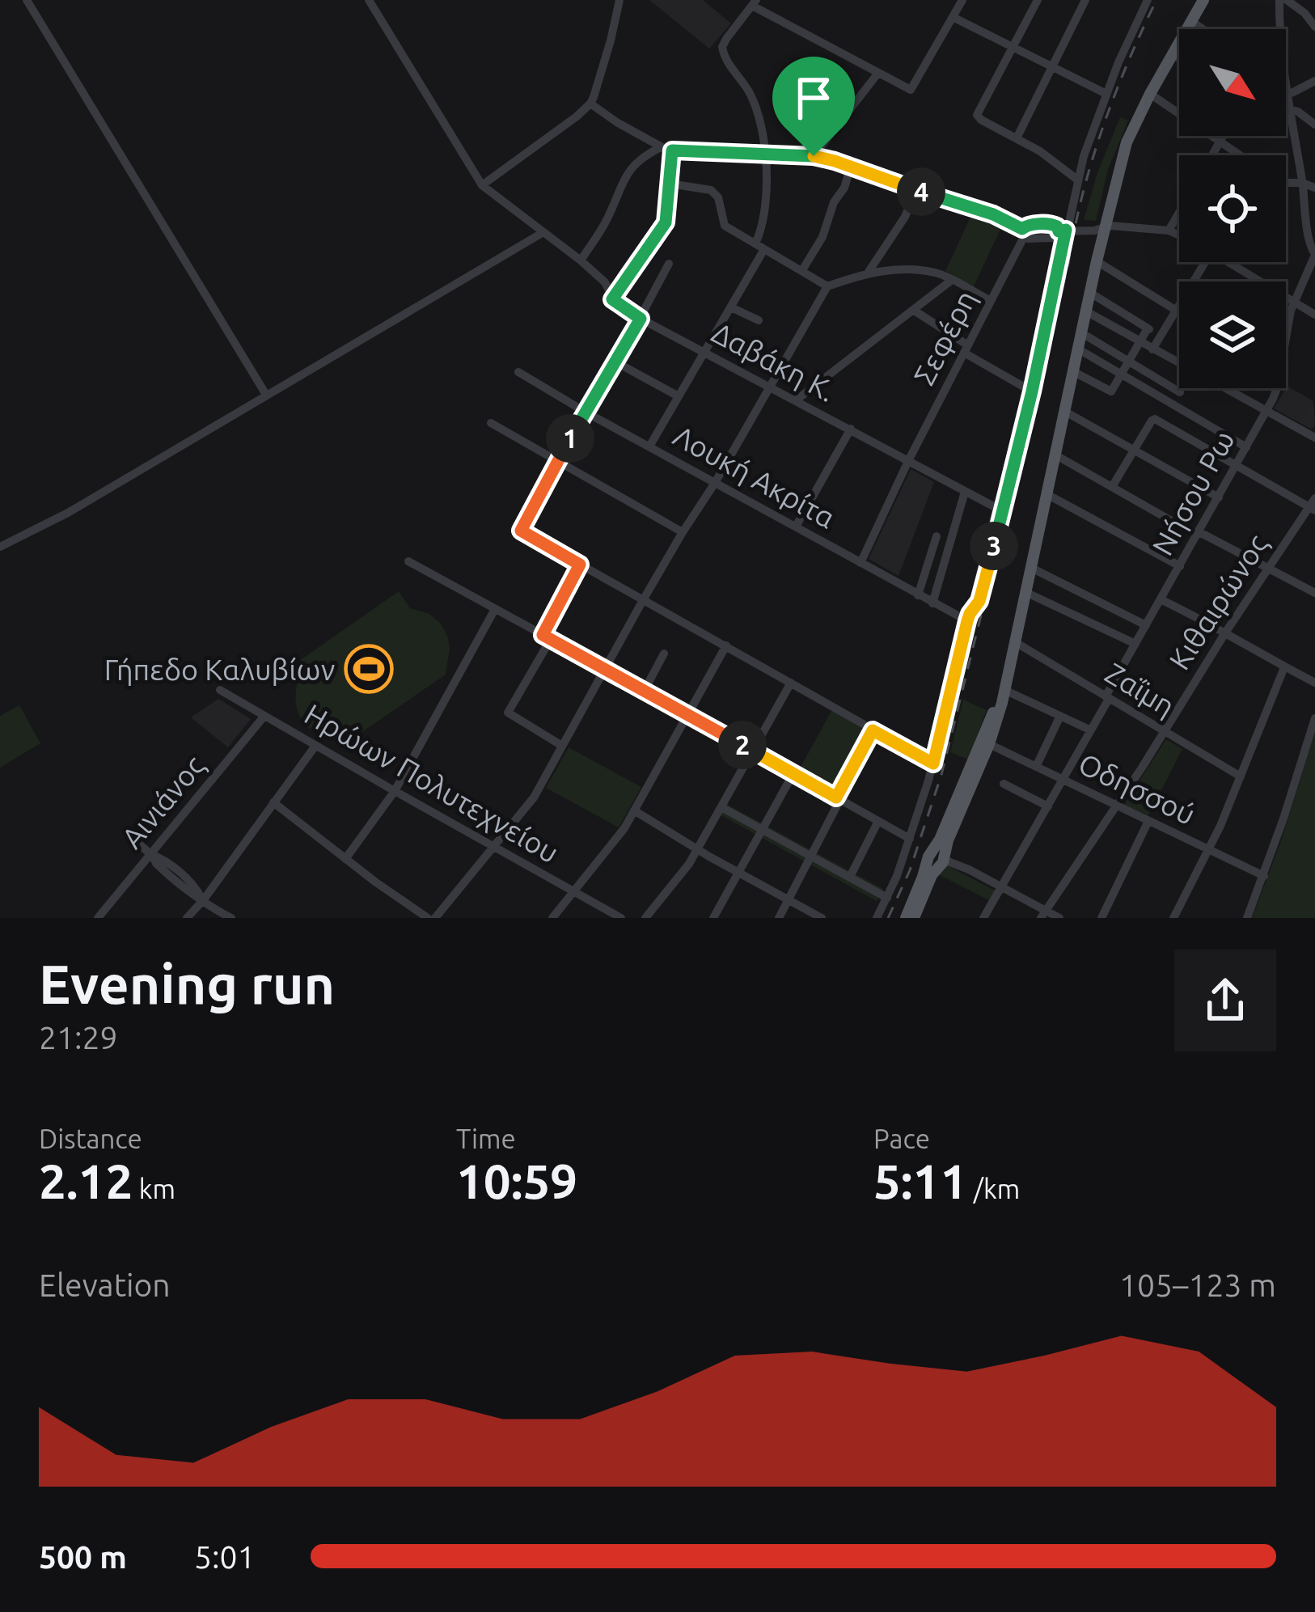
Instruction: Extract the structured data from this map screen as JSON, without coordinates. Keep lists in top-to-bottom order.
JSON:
{
  "streets": {
    "street": [
      "Σεφέρη",
      "Δαβάκη Κ.",
      "Λουκή Ακρίτα",
      "Νήσου Ρω",
      "Κιθαιρώνος",
      "Ζαΐμη",
      "Ηρώων Πολυτεχνείου",
      "Οδησσού",
      "Αινιάνος"
    ]
  },
  "crossings": [
    ["Σεφέρη", "Δαβάκη Κ."],
    ["Σεφέρη", "Λουκή Ακρίτα"],
    ["Νήσου Ρω", "Ζαΐμη"],
    ["Νήσου Ρω", "Οδησσού"],
    ["Κιθαιρώνος", "Ζαΐμη"],
    ["Κιθαιρώνος", "Οδησσού"],
    ["Ηρώων Πολυτεχνείου", "Αινιάνος"]
  ],
  "places": {
    "sports": ["Γήπεδο Καλυβίων"]
  },
  "north": "bottom right",
  "page": {
    "pins": [
      "4",
      "1",
      "3",
      "2"
    ],
    "heading": ["Evening run", "21:29"],
    "stats": [
      ["Distance", "2.12 km"],
      ["Time", "10:59"],
      ["Pace", "5:11 /km"]
    ],
    "chart": ["Elevation", "105–123 m"],
    "list": [
      {
        "name": "500 m",
        "note": "5:01"
      }
    ]
  }
}
